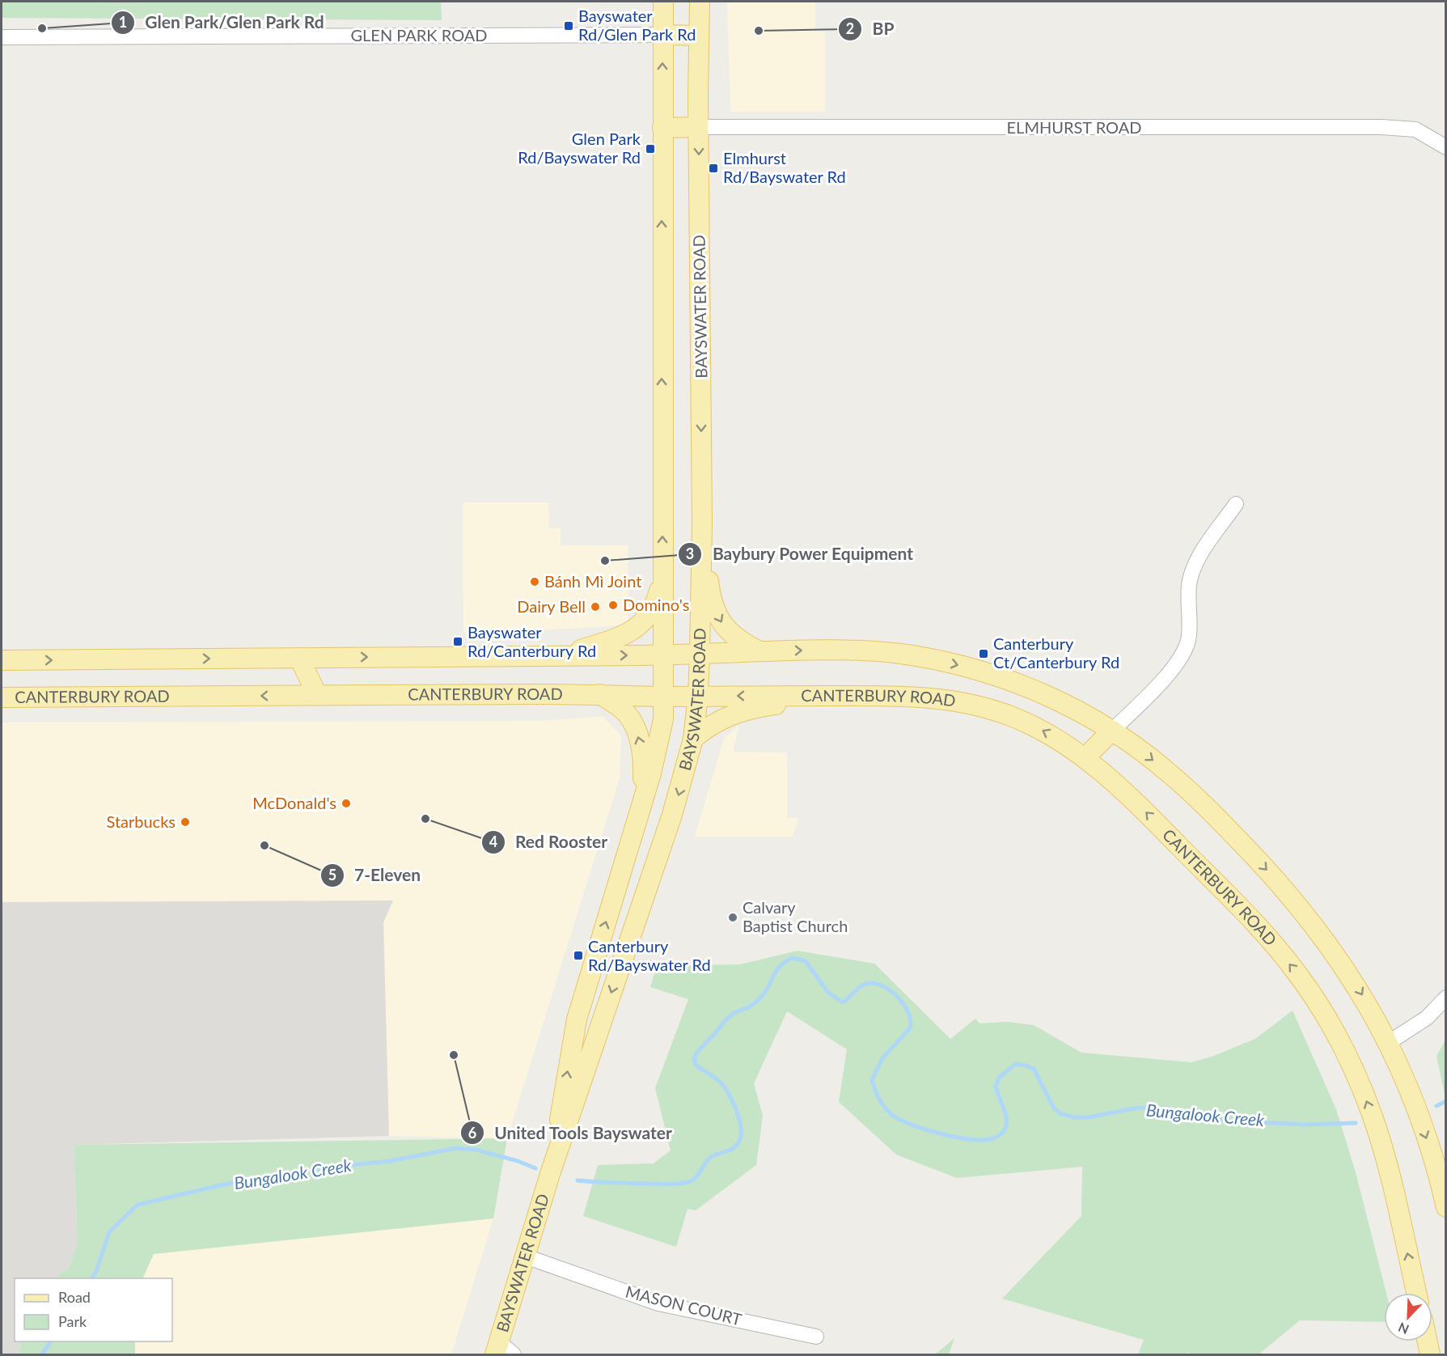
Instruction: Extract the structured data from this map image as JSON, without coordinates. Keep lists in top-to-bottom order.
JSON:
{
  "streets": {
    "main road": ["BAYSWATER ROAD", "CANTERBURY ROAD"],
    "street": ["GLEN PARK ROAD", "ELMHURST ROAD", "MASON COURT"]
  },
  "crossings": [
    ["GLEN PARK ROAD", "BAYSWATER ROAD"],
    ["ELMHURST ROAD", "BAYSWATER ROAD"],
    ["BAYSWATER ROAD", "CANTERBURY ROAD"],
    ["BAYSWATER ROAD", "MASON COURT"]
  ],
  "water": ["Bungalook Creek"],
  "places": {
    "transit": [
      "Bayswater Rd/Glen Park Rd",
      "Glen Park Rd/Bayswater Rd",
      "Elmhurst Rd/Bayswater Rd",
      "Bayswater Rd/Canterbury Rd",
      "Canterbury Ct/Canterbury Rd",
      "Canterbury Rd/Bayswater Rd"
    ],
    "other": [
      "Glen Park/Glen Park Rd",
      "BP",
      "Baybury Power Equipment",
      "Bánh Mì Joint",
      "Domino's",
      "Dairy Bell",
      "McDonald's",
      "Red Rooster",
      "Starbucks",
      "7-Eleven",
      "Calvary Baptist Church",
      "United Tools Bayswater"
    ]
  },
  "legend": ["Road", "Park"],
  "north": "bottom left"
}
